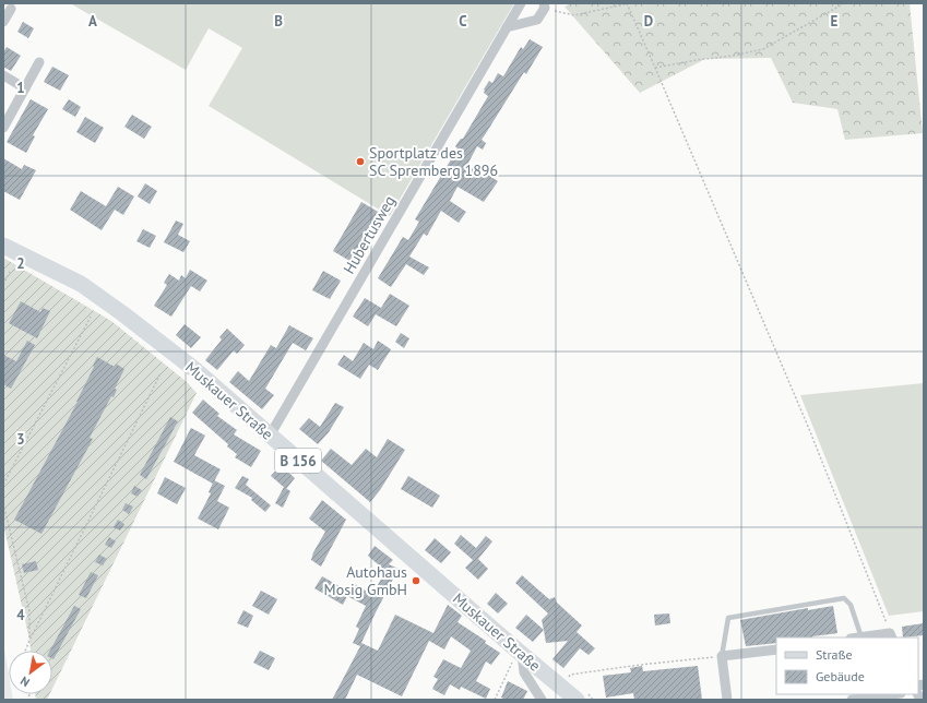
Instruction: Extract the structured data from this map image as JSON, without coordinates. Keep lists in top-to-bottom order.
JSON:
{
  "streets": {
    "main road": ["Muskauer Straße", "B 156"],
    "street": ["Hubertusweg"]
  },
  "crossings": [
    ["Hubertusweg", "Muskauer Straße"]
  ],
  "places": ["Sportplatz des SC Spremberg 1896", "Autohaus Mosig GmbH"],
  "legend": ["Straße", "Gebäude"],
  "north": "bottom left",
  "grid": {
    "columns": [
      "A",
      "B",
      "C",
      "D",
      "E"
    ],
    "rows": [
      "1",
      "2",
      "3",
      "4"
    ]
  }
}
